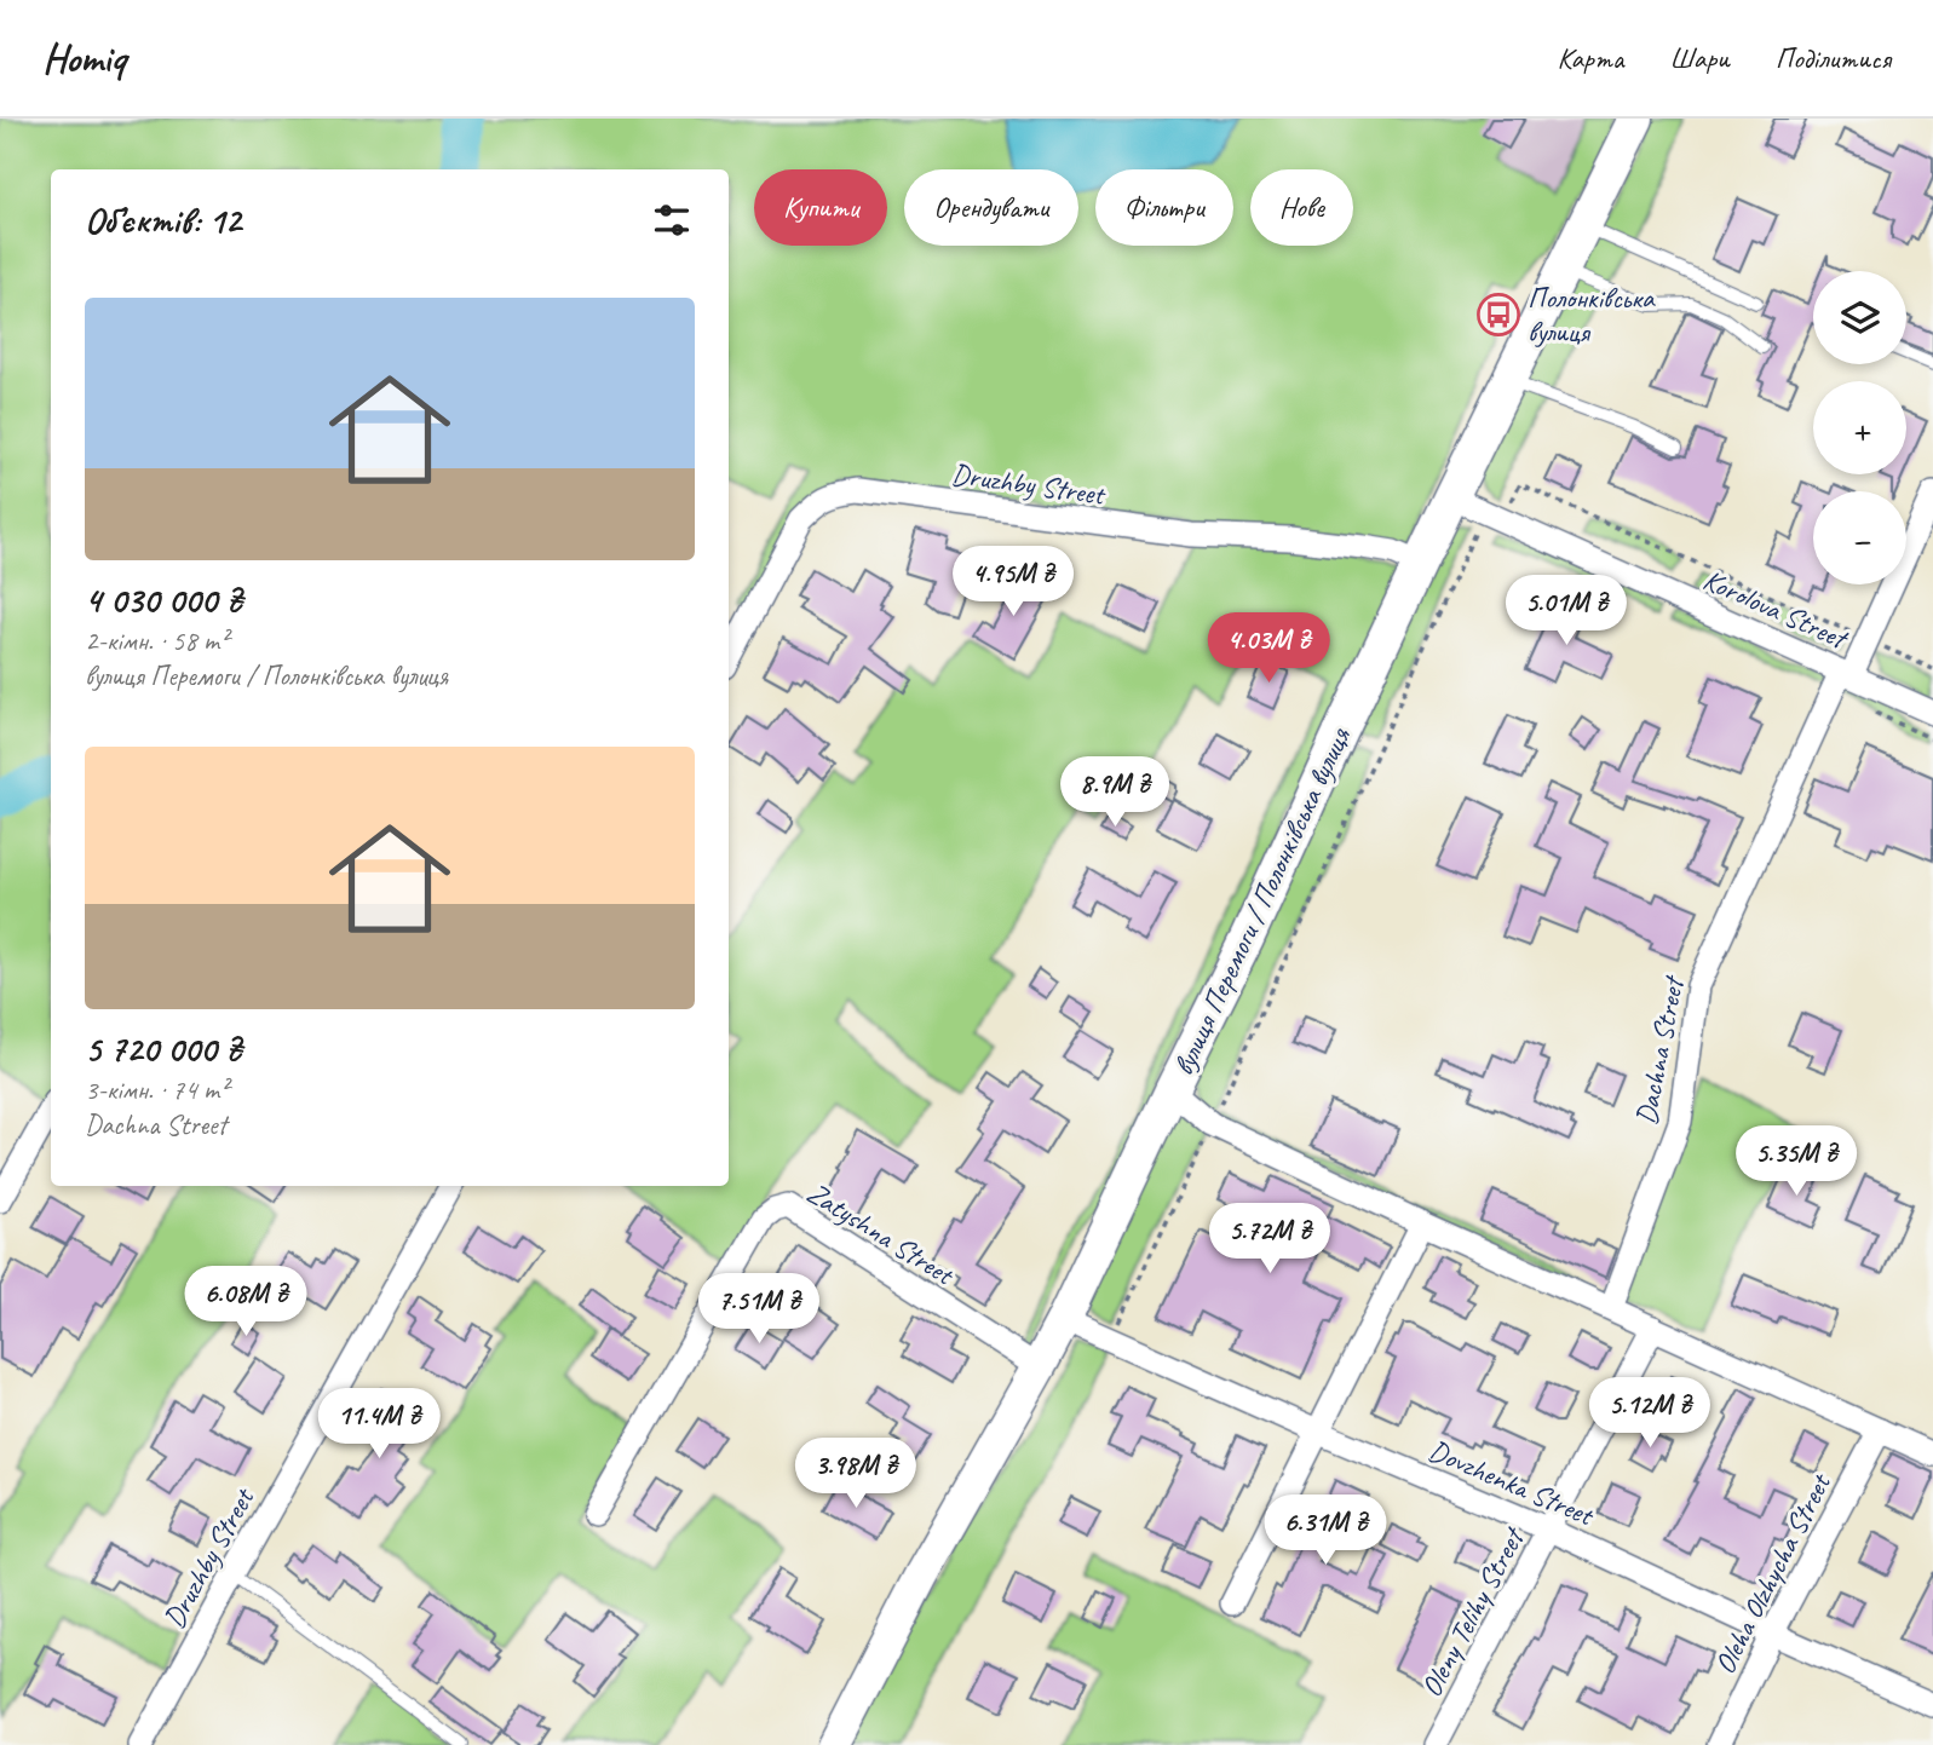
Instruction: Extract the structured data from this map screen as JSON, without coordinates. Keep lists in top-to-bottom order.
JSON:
{
  "streets": {
    "main road": ["вулиця Перемоги / Полонківська вулиця"],
    "street": [
      "Druzhby Street",
      "Korolova Street",
      "Dachna Street",
      "Zatyshna Street",
      "Dovzhenka Street",
      "Oleha Olzhycha Street",
      "Oleny Telihy Street"
    ]
  },
  "crossings": [
    ["Druzhby Street", "вулиця Перемоги / Полонківська вулиця"],
    ["Korolova Street", "вулиця Перемоги / Полонківська вулиця"],
    ["Korolova Street", "Dachna Street"],
    ["вулиця Перемоги / Полонківська вулиця", "Zatyshna Street"],
    ["вулиця Перемоги / Полонківська вулиця", "Dovzhenka Street"],
    ["Dovzhenka Street", "Oleha Olzhycha Street"],
    ["Dovzhenka Street", "Oleny Telihy Street"]
  ],
  "places": {
    "bus stop": ["Полонківська вулиця"]
  },
  "page": {
    "header": "Homiq",
    "nav": ["Карта", "Шари", "Поділитися"],
    "chip": [
      "Купити",
      "Орендувати",
      "Фільтри",
      "Нове"
    ],
    "heading": "Об’єктів: 12",
    "map_buttons": ["+", "−"],
    "list": [
      {
        "name": "4 030 000 ₴",
        "note": "2-кімн. · 58 m² · вулиця Перемоги / Полонківська вулиця"
      },
      {
        "name": "5 720 000 ₴",
        "note": "3-кімн. · 74 m² · Dachna Street"
      }
    ],
    "price": [
      "4.95M ₴",
      "5.01M ₴",
      "4.03M ₴",
      "8.9M ₴",
      "5.35M ₴",
      "5.72M ₴",
      "6.08M ₴",
      "7.51M ₴",
      "5.12M ₴",
      "11.4M ₴",
      "3.98M ₴",
      "6.31M ₴"
    ]
  }
}
